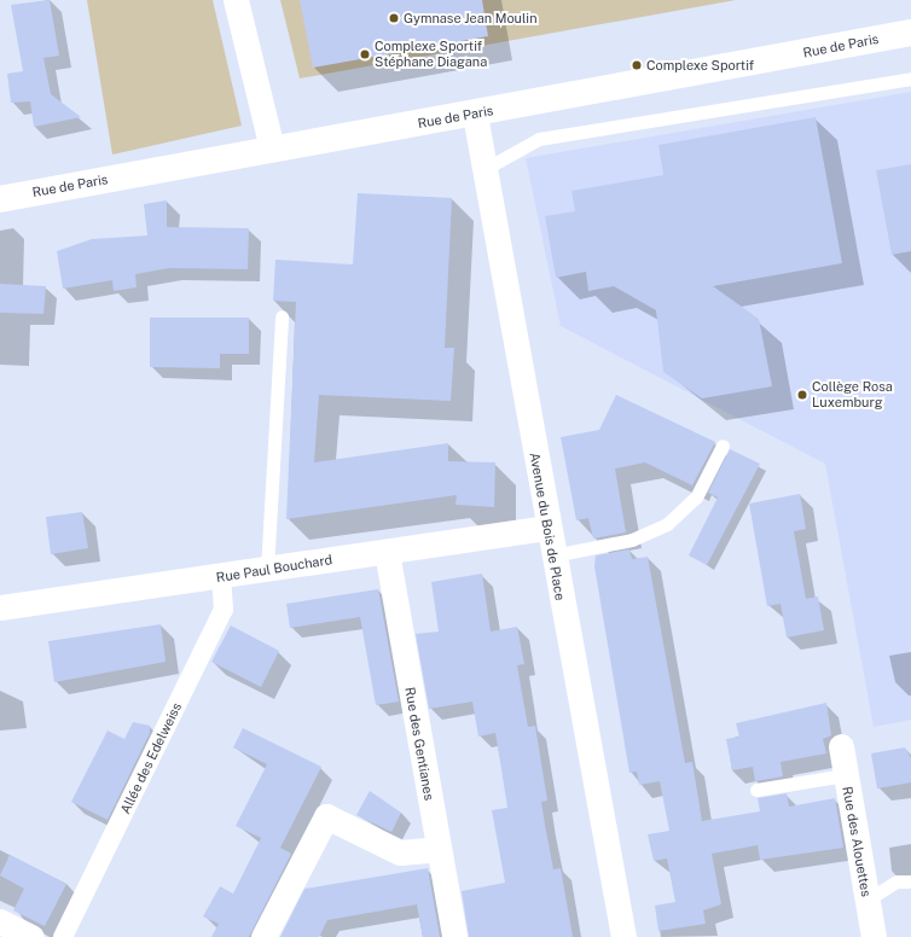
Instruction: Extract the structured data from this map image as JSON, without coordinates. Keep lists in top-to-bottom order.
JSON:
{
  "streets": {
    "street": [
      "Rue de Paris",
      "Avenue du Bois de Place",
      "Rue Paul Bouchard",
      "Rue des Gentianes",
      "Allée des Edelweiss",
      "Rue des Alouettes"
    ]
  },
  "crossings": [
    ["Rue de Paris", "Avenue du Bois de Place"],
    ["Avenue du Bois de Place", "Rue Paul Bouchard"],
    ["Rue Paul Bouchard", "Rue des Gentianes"],
    ["Rue Paul Bouchard", "Allée des Edelweiss"]
  ],
  "places": [
    "Gymnase Jean Moulin",
    "Complexe Sportif Stéphane Diagana",
    "Complexe Sportif",
    "Collège Rosa Luxemburg"
  ]
}
